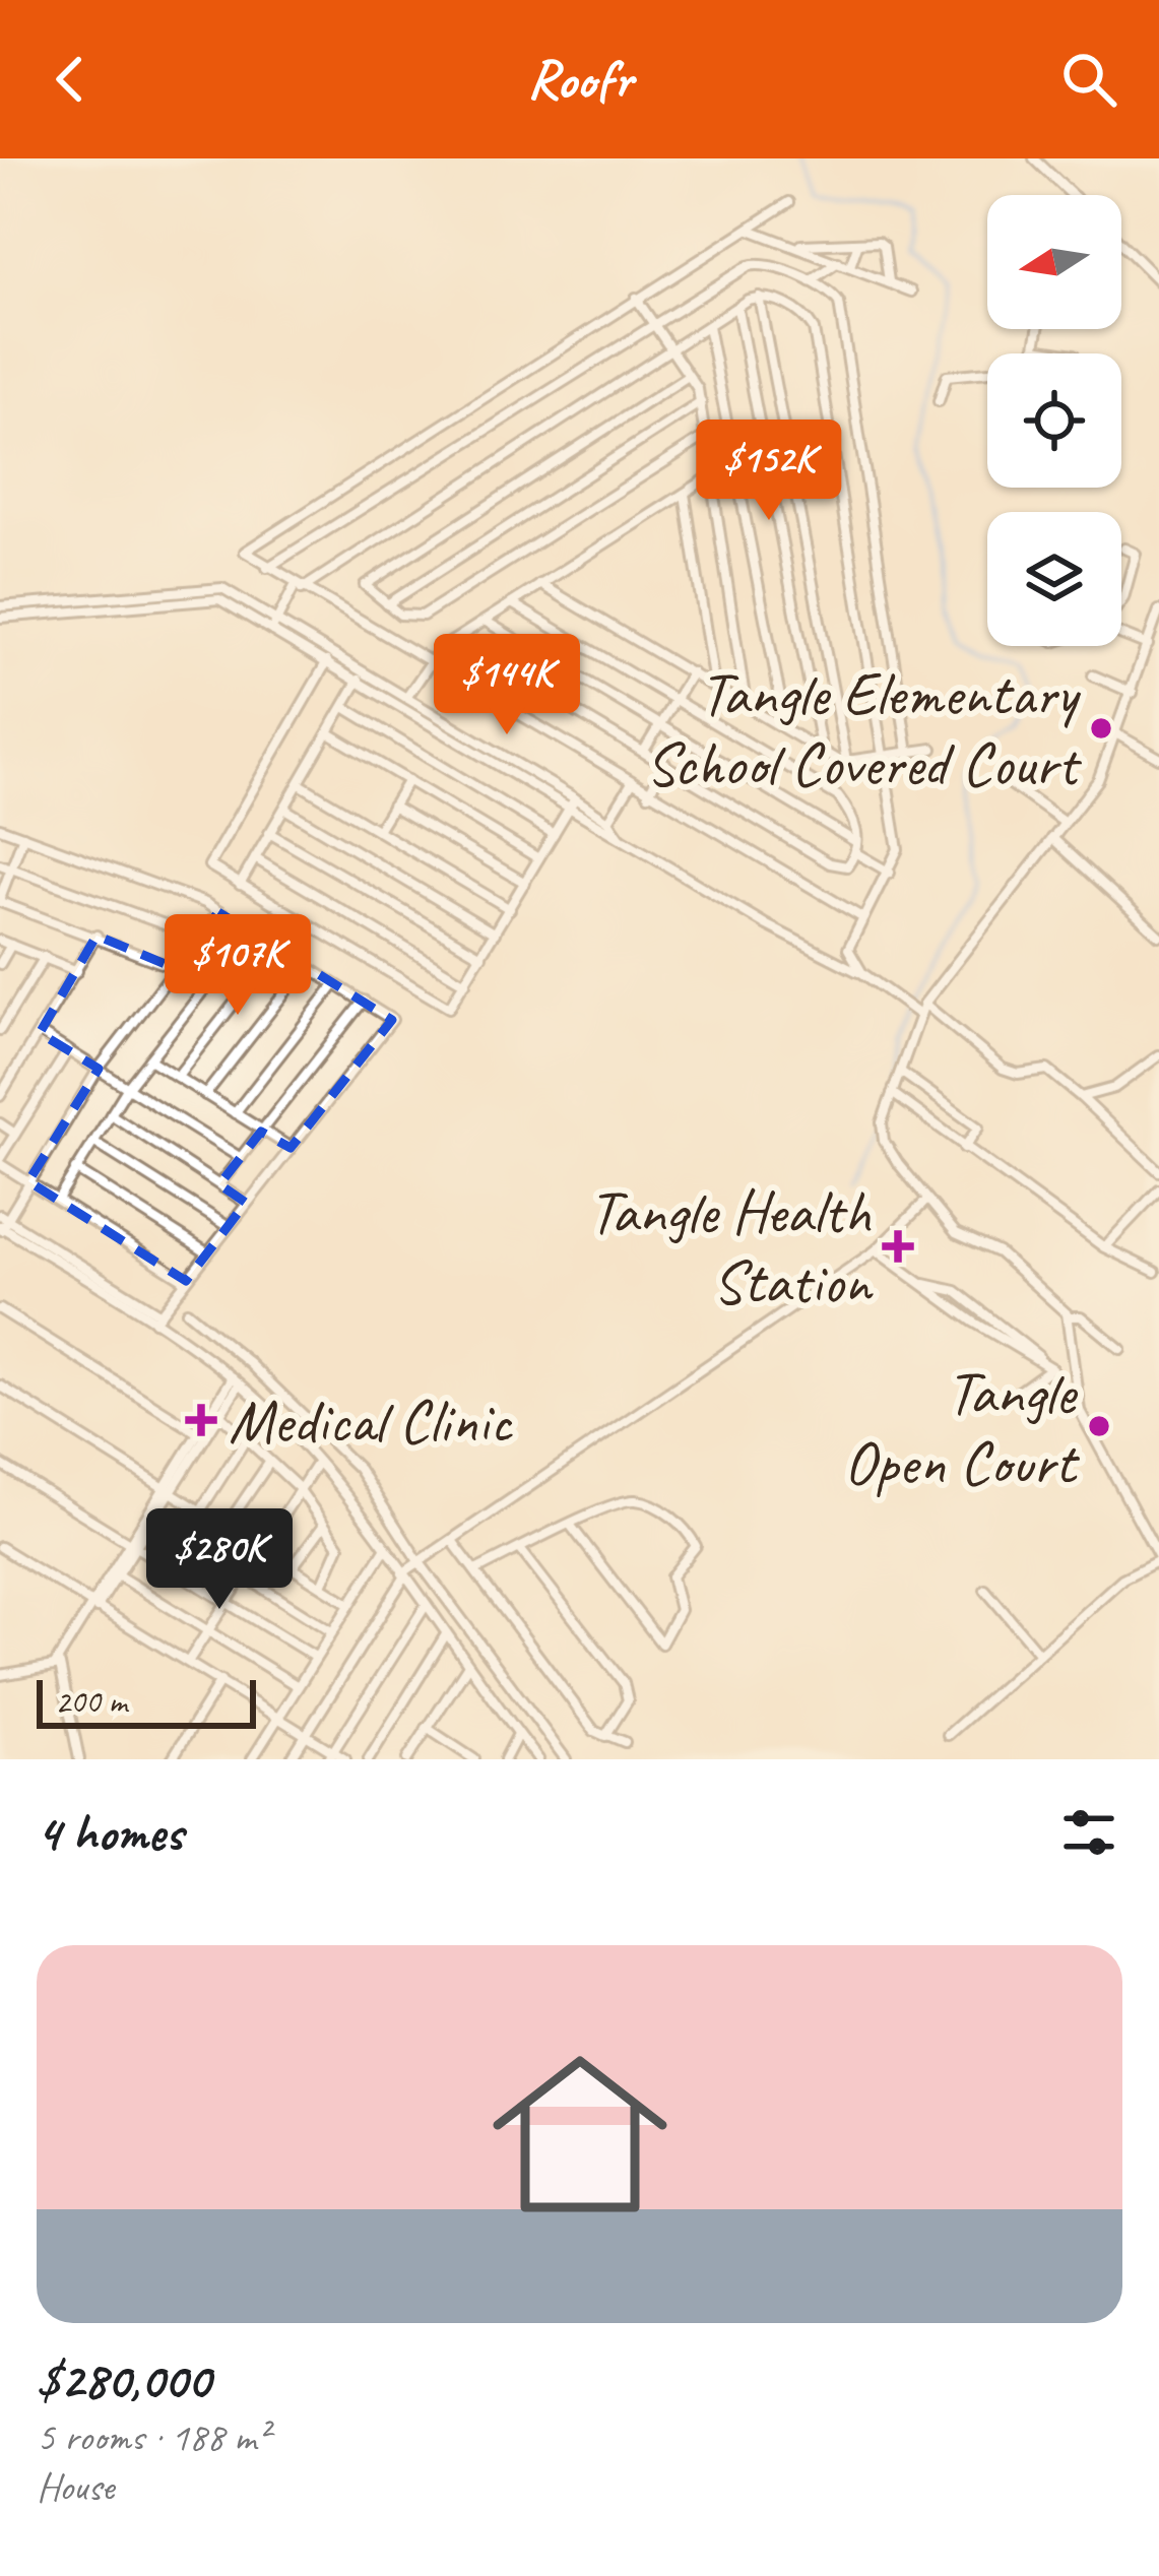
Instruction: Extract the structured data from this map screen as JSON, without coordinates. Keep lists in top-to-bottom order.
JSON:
{
  "places": {
    "other": ["Tangle Elementary School Covered Court", "Tangle Open Court"],
    "health": ["Tangle Health Station", "Medical Clinic"]
  },
  "scale_bar": "200 m",
  "north": "left",
  "page": {
    "header": "Roofr",
    "price": [
      "$152K",
      "$144K",
      "$107K",
      "$280K"
    ],
    "scale": "200 m",
    "heading": "4 homes",
    "list": [
      {
        "name": "$280,000",
        "note": "5 rooms · 188 m² · House"
      }
    ]
  }
}
